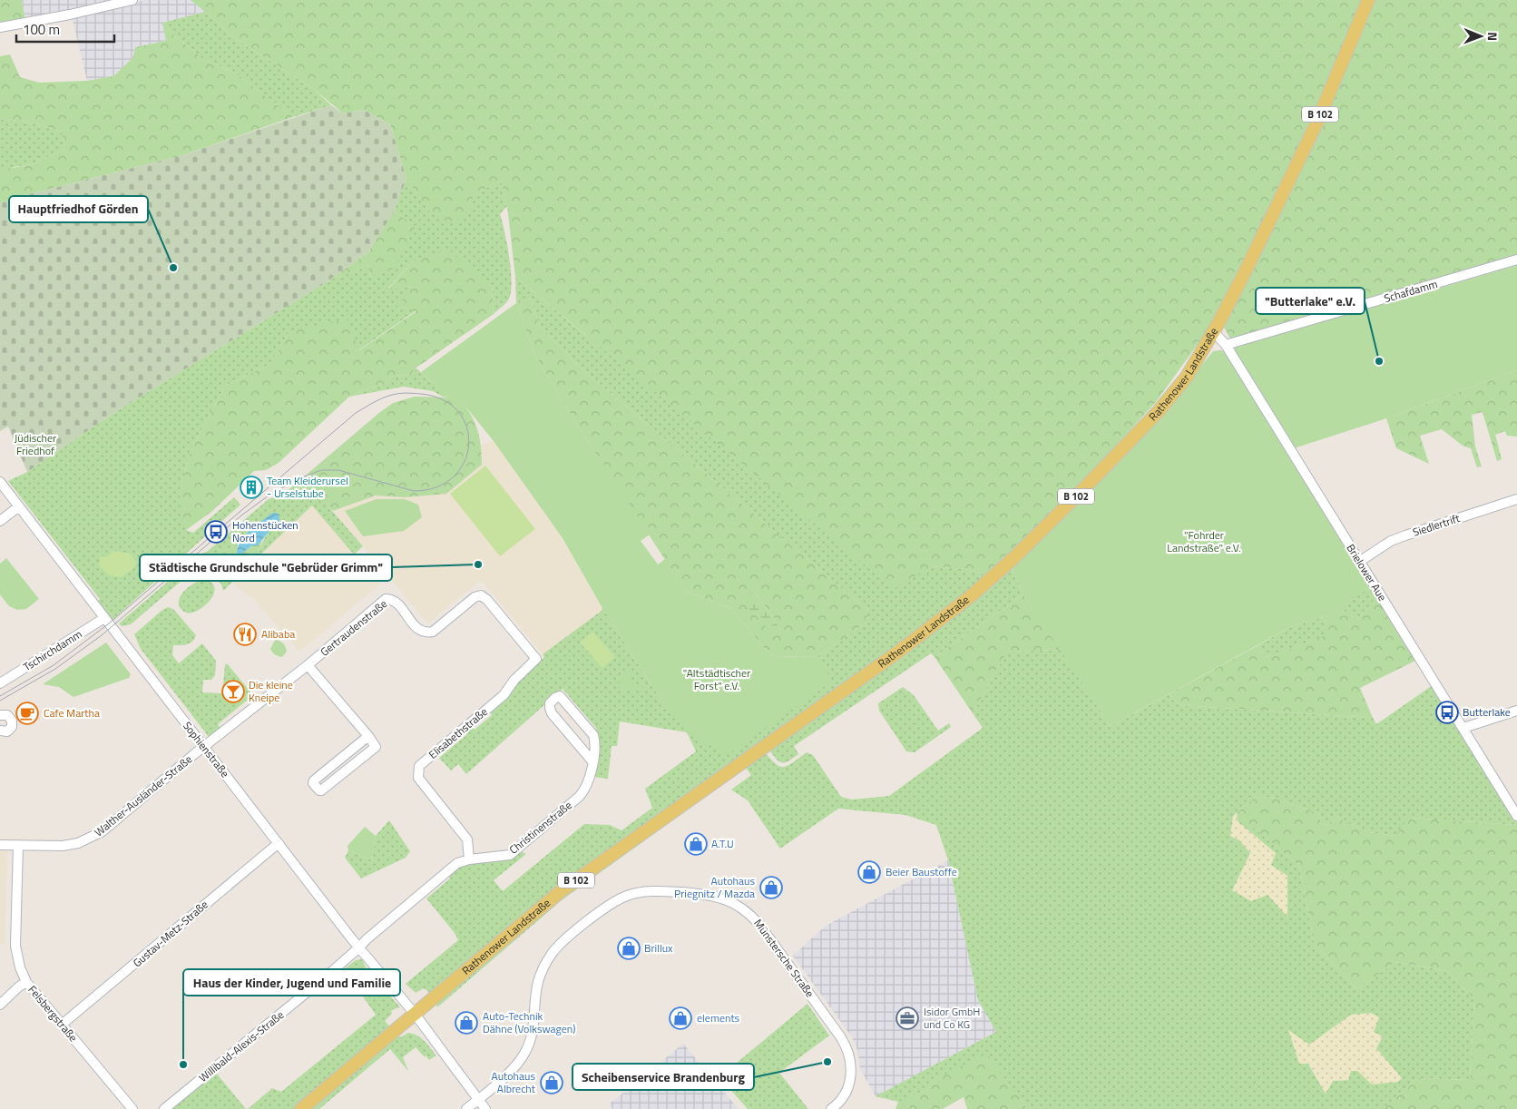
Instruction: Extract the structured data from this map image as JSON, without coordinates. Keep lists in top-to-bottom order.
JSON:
{
  "streets": {
    "main road": ["B 102", "Rathenower Landstraße"],
    "street": [
      "Schafdamm",
      "Siedlertrift",
      "Brielower Aue",
      "Gertraudenstraße",
      "Tschirchdamm",
      "Elisabethstraße",
      "Sophienstraße",
      "Walther-Ausländer-Straße",
      "Christinenstraße",
      "Gustav-Metz-Straße",
      "Münstersche Straße",
      "Felsbergstraße",
      "Willibald-Alexis-Straße"
    ]
  },
  "crossings": [
    ["Schafdamm", "Brielower Aue"],
    ["Rathenower Landstraße", "Brielower Aue"],
    ["Rathenower Landstraße", "Sophienstraße"],
    ["Siedlertrift", "Brielower Aue"],
    ["Gertraudenstraße", "Elisabethstraße"],
    ["Gertraudenstraße", "Sophienstraße"],
    ["Gertraudenstraße", "Walther-Ausländer-Straße"],
    ["Tschirchdamm", "Sophienstraße"],
    ["Elisabethstraße", "Christinenstraße"],
    ["Sophienstraße", "Walther-Ausländer-Straße"],
    ["Sophienstraße", "Christinenstraße"],
    ["Sophienstraße", "Gustav-Metz-Straße"],
    ["Sophienstraße", "Münstersche Straße"],
    ["Sophienstraße", "Willibald-Alexis-Straße"],
    ["Walther-Ausländer-Straße", "Felsbergstraße"],
    ["Christinenstraße", "Willibald-Alexis-Straße"],
    ["Gustav-Metz-Straße", "Felsbergstraße"]
  ],
  "parks": ["Jüdischer Friedhof", "\"Fohrder Landstraße\" e.V.", "\"Altstädtischer Forst\" e.V."],
  "places": {
    "other": [
      "Hauptfriedhof Görden",
      "\"Butterlake\" e.V.",
      "Städtische Grundschule \"Gebrüder Grimm\"",
      "Scheibenservice Brandenburg",
      "Haus der Kinder, Jugend und Familie"
    ],
    "building": ["Team Kleiderursel - Urselstube"],
    "bus stop": ["Hohenstücken Nord", "Butterlake"],
    "restaurant": ["Alibaba"],
    "bar": ["Die kleine Kneipe"],
    "cafe": ["Cafe Martha"],
    "shop": [
      "A.T.U",
      "Beier Baustoffe",
      "Autohaus Priegnitz / Mazda",
      "Brillux",
      "elements",
      "Auto-Technik Dähne (Volkswagen)",
      "Autohaus Albrecht"
    ],
    "office": ["Isidor GmbH und Co KG"]
  },
  "scale_bar": "100 m",
  "north": "right"
}
